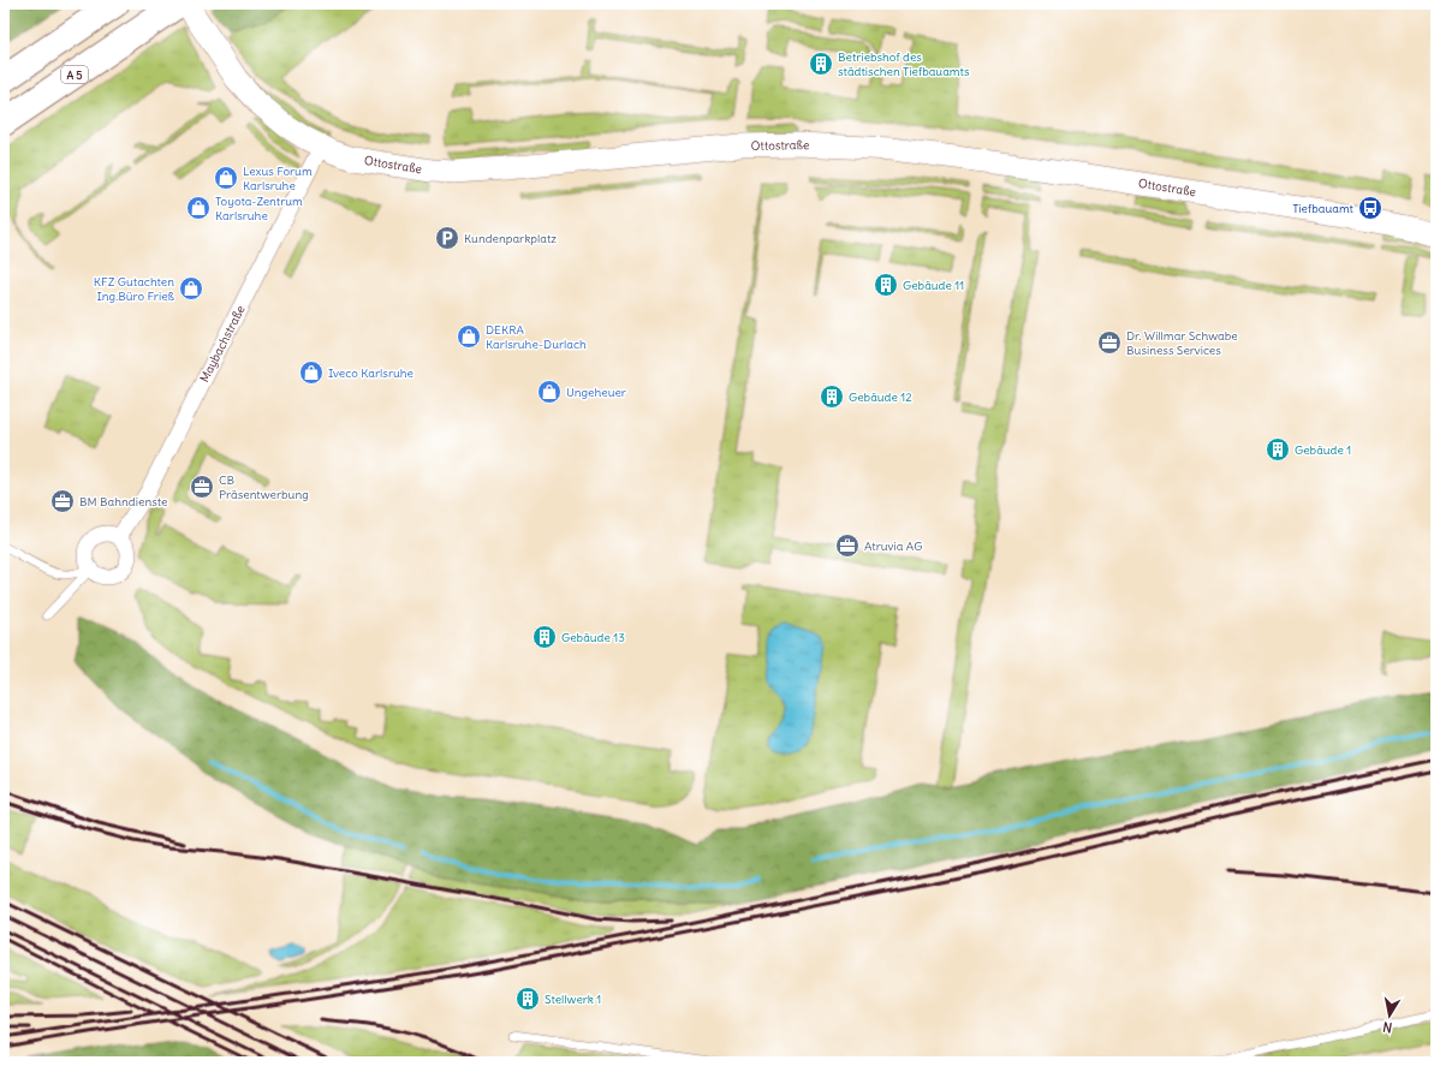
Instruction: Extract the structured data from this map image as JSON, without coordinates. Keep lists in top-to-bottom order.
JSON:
{
  "streets": {
    "highway": ["A 5"],
    "main road": ["Ottostraße"],
    "street": ["Maybachstraße"]
  },
  "crossings": [
    ["Ottostraße", "Maybachstraße"]
  ],
  "places": {
    "building": [
      "Betriebshof des städtischen Tiefbauamts",
      "Gebäude 11",
      "Gebäude 12",
      "Gebäude 1",
      "Gebäude 13",
      "Stellwerk 1"
    ],
    "shop": [
      "Lexus Forum Karlsruhe",
      "Toyota-Zentrum Karlsruhe",
      "KFZ Gutachten Ing.Büro Frieß",
      "DEKRA Karlsruhe-Durlach",
      "Iveco Karlsruhe",
      "Ungeheuer"
    ],
    "bus stop": ["Tiefbauamt"],
    "parking": ["Kundenparkplatz"],
    "office": [
      "Dr. Willmar Schwabe Business Services",
      "CB Präsentwerbung",
      "BM Bahndienste",
      "Atruvia AG"
    ]
  },
  "north": "bottom"
}
